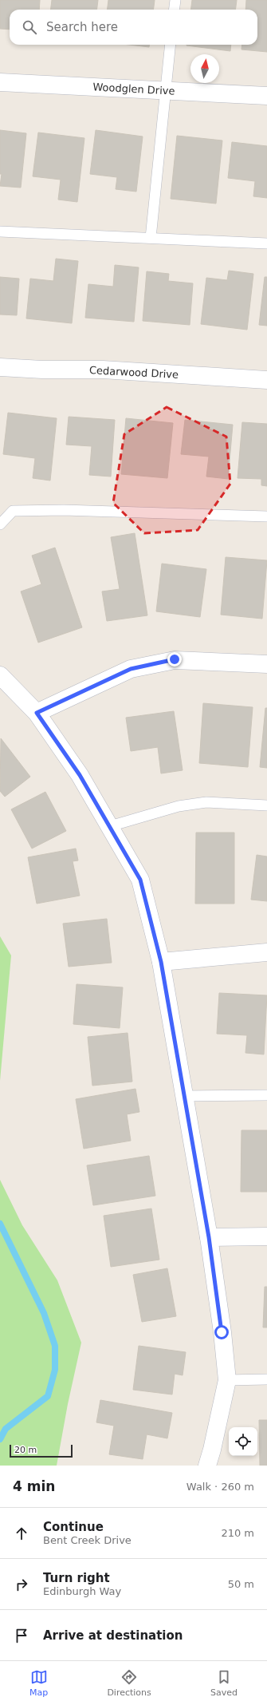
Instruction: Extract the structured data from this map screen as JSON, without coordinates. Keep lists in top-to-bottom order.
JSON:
{
  "streets": {
    "street": ["Woodglen Drive", "Cedarwood Drive"]
  },
  "scale_bar": "20 m",
  "north": "top",
  "page": {
    "search": "Search here",
    "scale": "20 m",
    "heading": ["4 min", "Walk · 260 m"],
    "list": [
      ["Continue", "Bent Creek Drive", "210 m"],
      ["Turn right", "Edinburgh Way", "50 m"],
      "Arrive at destination"
    ],
    "nav": ["Map", "Directions", "Saved"]
  }
}
